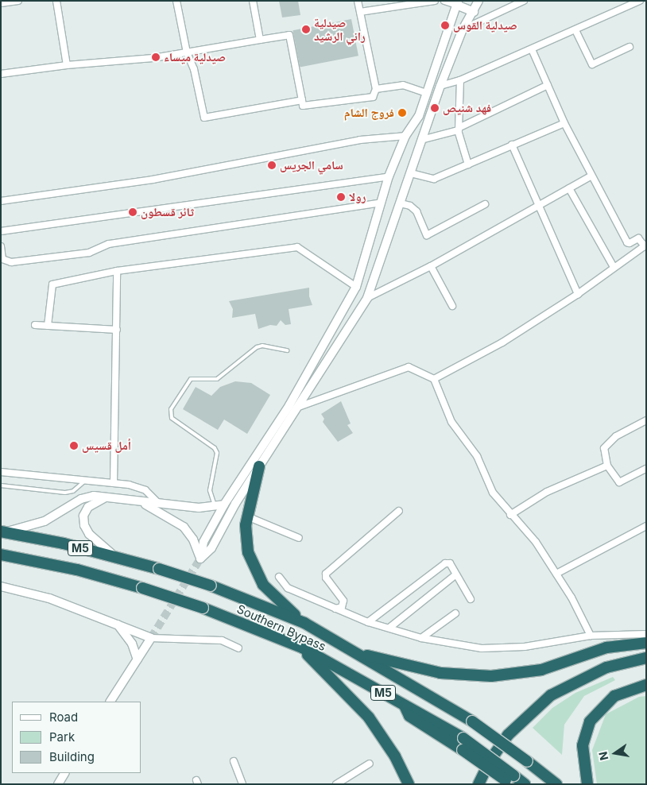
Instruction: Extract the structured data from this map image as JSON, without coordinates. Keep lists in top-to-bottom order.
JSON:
{
  "streets": {
    "highway": ["M5", "Southern Bypass"]
  },
  "places": [
    "صيدلية القوس",
    "صيدلية راني الرشيد",
    "صيدلية ميساء",
    "فهد شنيص",
    "فروج الشام",
    "سامي الجريس",
    "رولا",
    "ثائر قسطون",
    "أمل قسيس"
  ],
  "legend": ["Road", "Park", "Building"],
  "north": "left"
}
